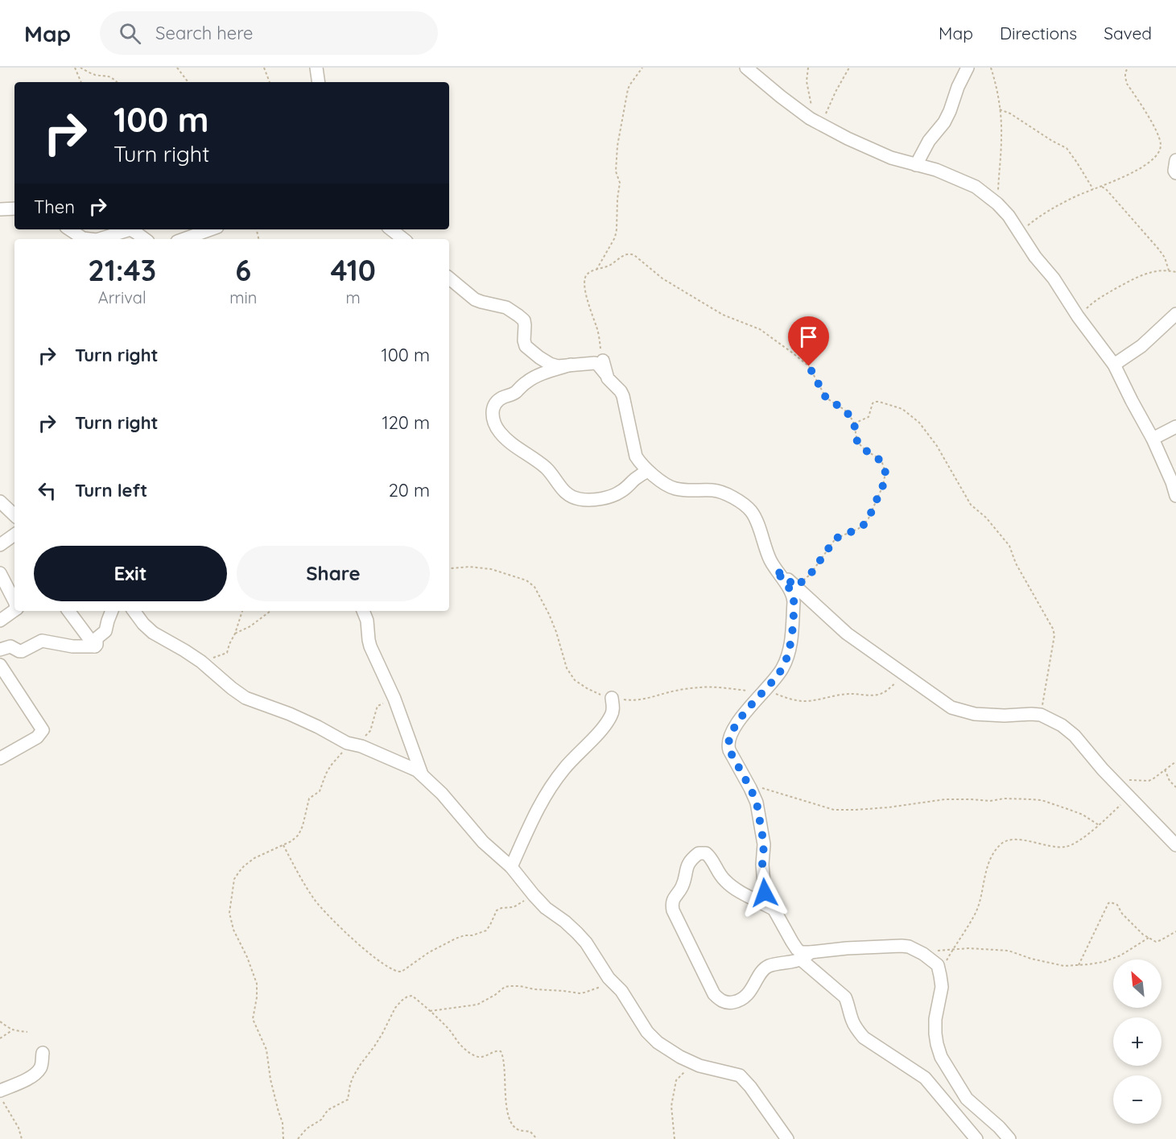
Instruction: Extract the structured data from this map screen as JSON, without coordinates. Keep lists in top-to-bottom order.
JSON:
{
  "north": "top left",
  "page": {
    "header": "Map",
    "search": "Search here",
    "nav": ["Map", "Directions", "Saved"],
    "turn": ["100 m", "Turn right"],
    "then": "Then",
    "eta": [
      "21:43",
      "Arrival",
      "6",
      "min",
      "410",
      "m"
    ],
    "list": [
      {
        "name": "Turn right",
        "value": "100 m"
      },
      {
        "name": "Turn right",
        "value": "120 m"
      },
      {
        "name": "Turn left",
        "value": "20 m"
      }
    ],
    "buttons": ["Exit", "Share"],
    "map_buttons": ["+", "−"]
  }
}
